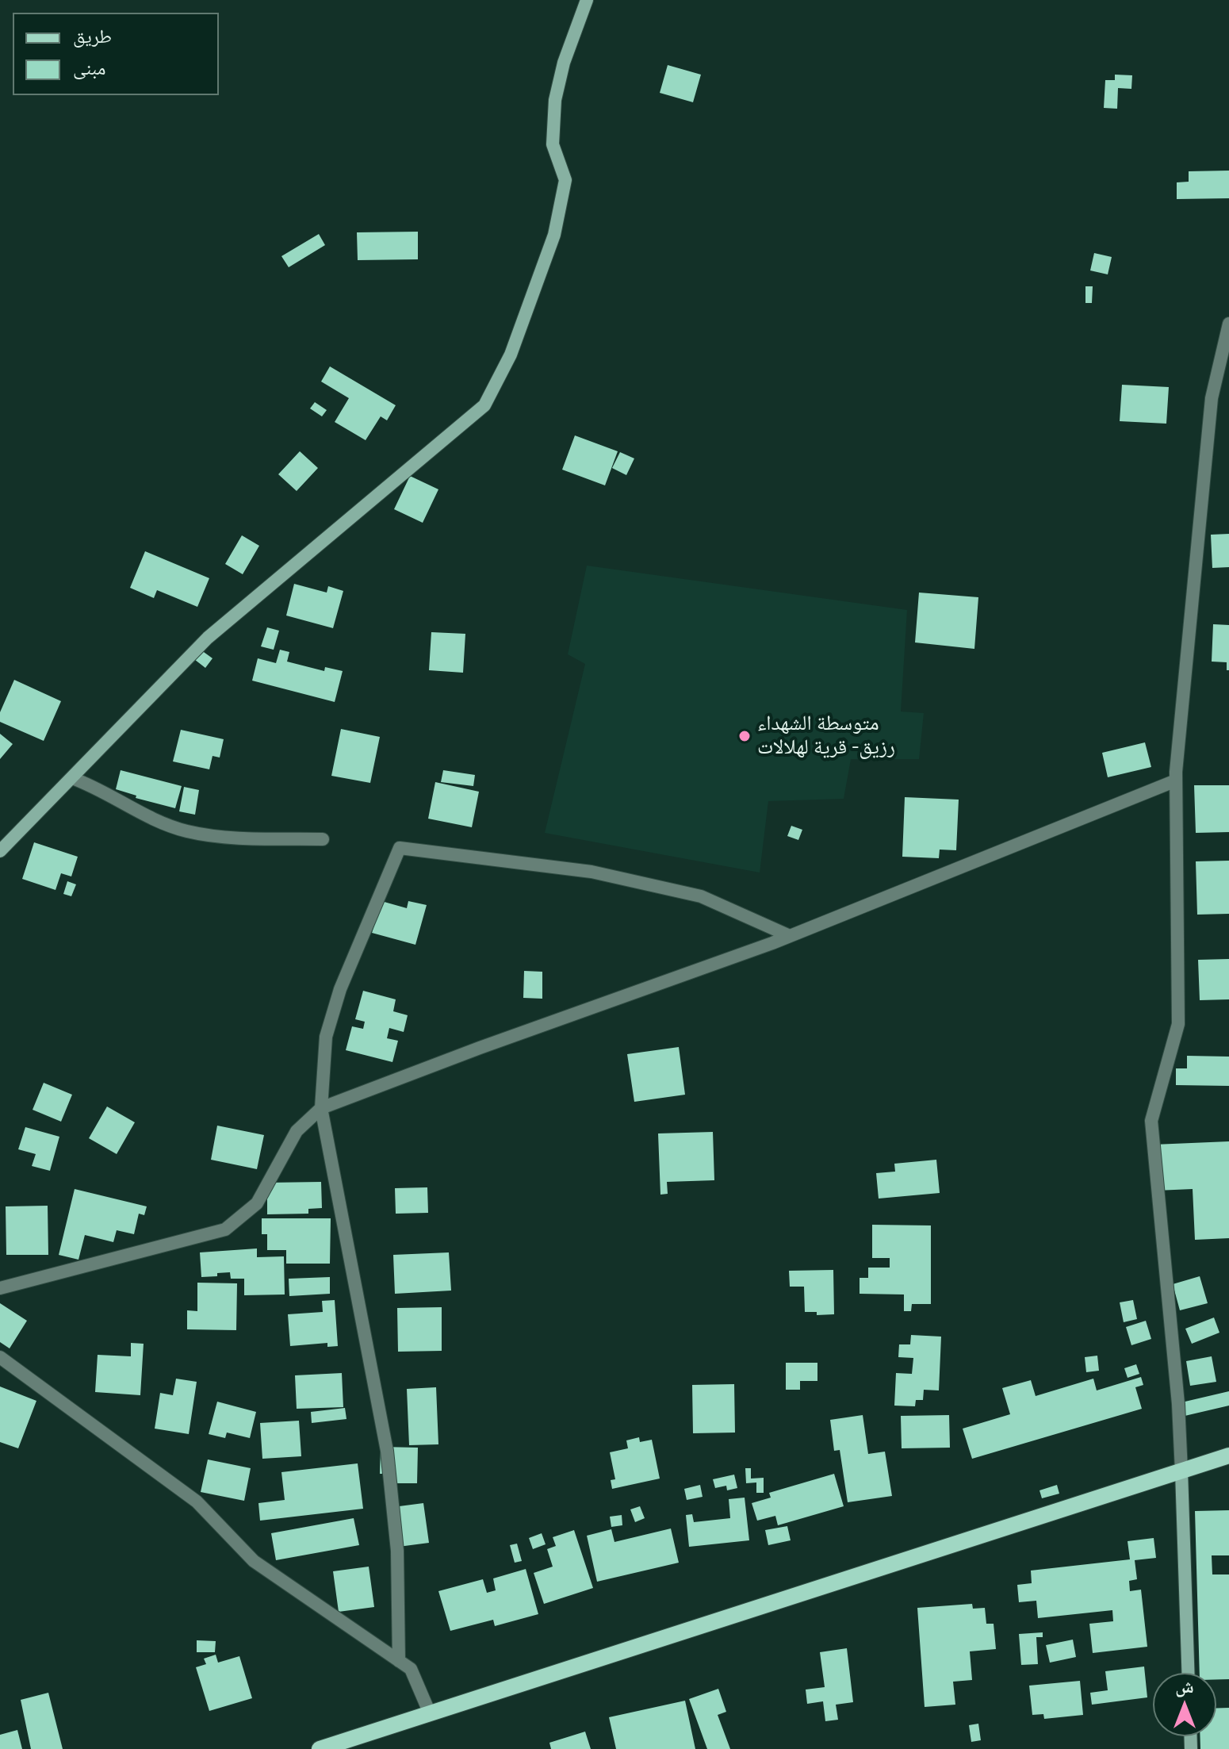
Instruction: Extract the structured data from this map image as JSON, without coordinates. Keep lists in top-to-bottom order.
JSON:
{
  "places": ["متوسطة الشهداء رزيق- قرية لهلالات"],
  "legend": ["طريق", "مبنى"],
  "north": "top"
}
